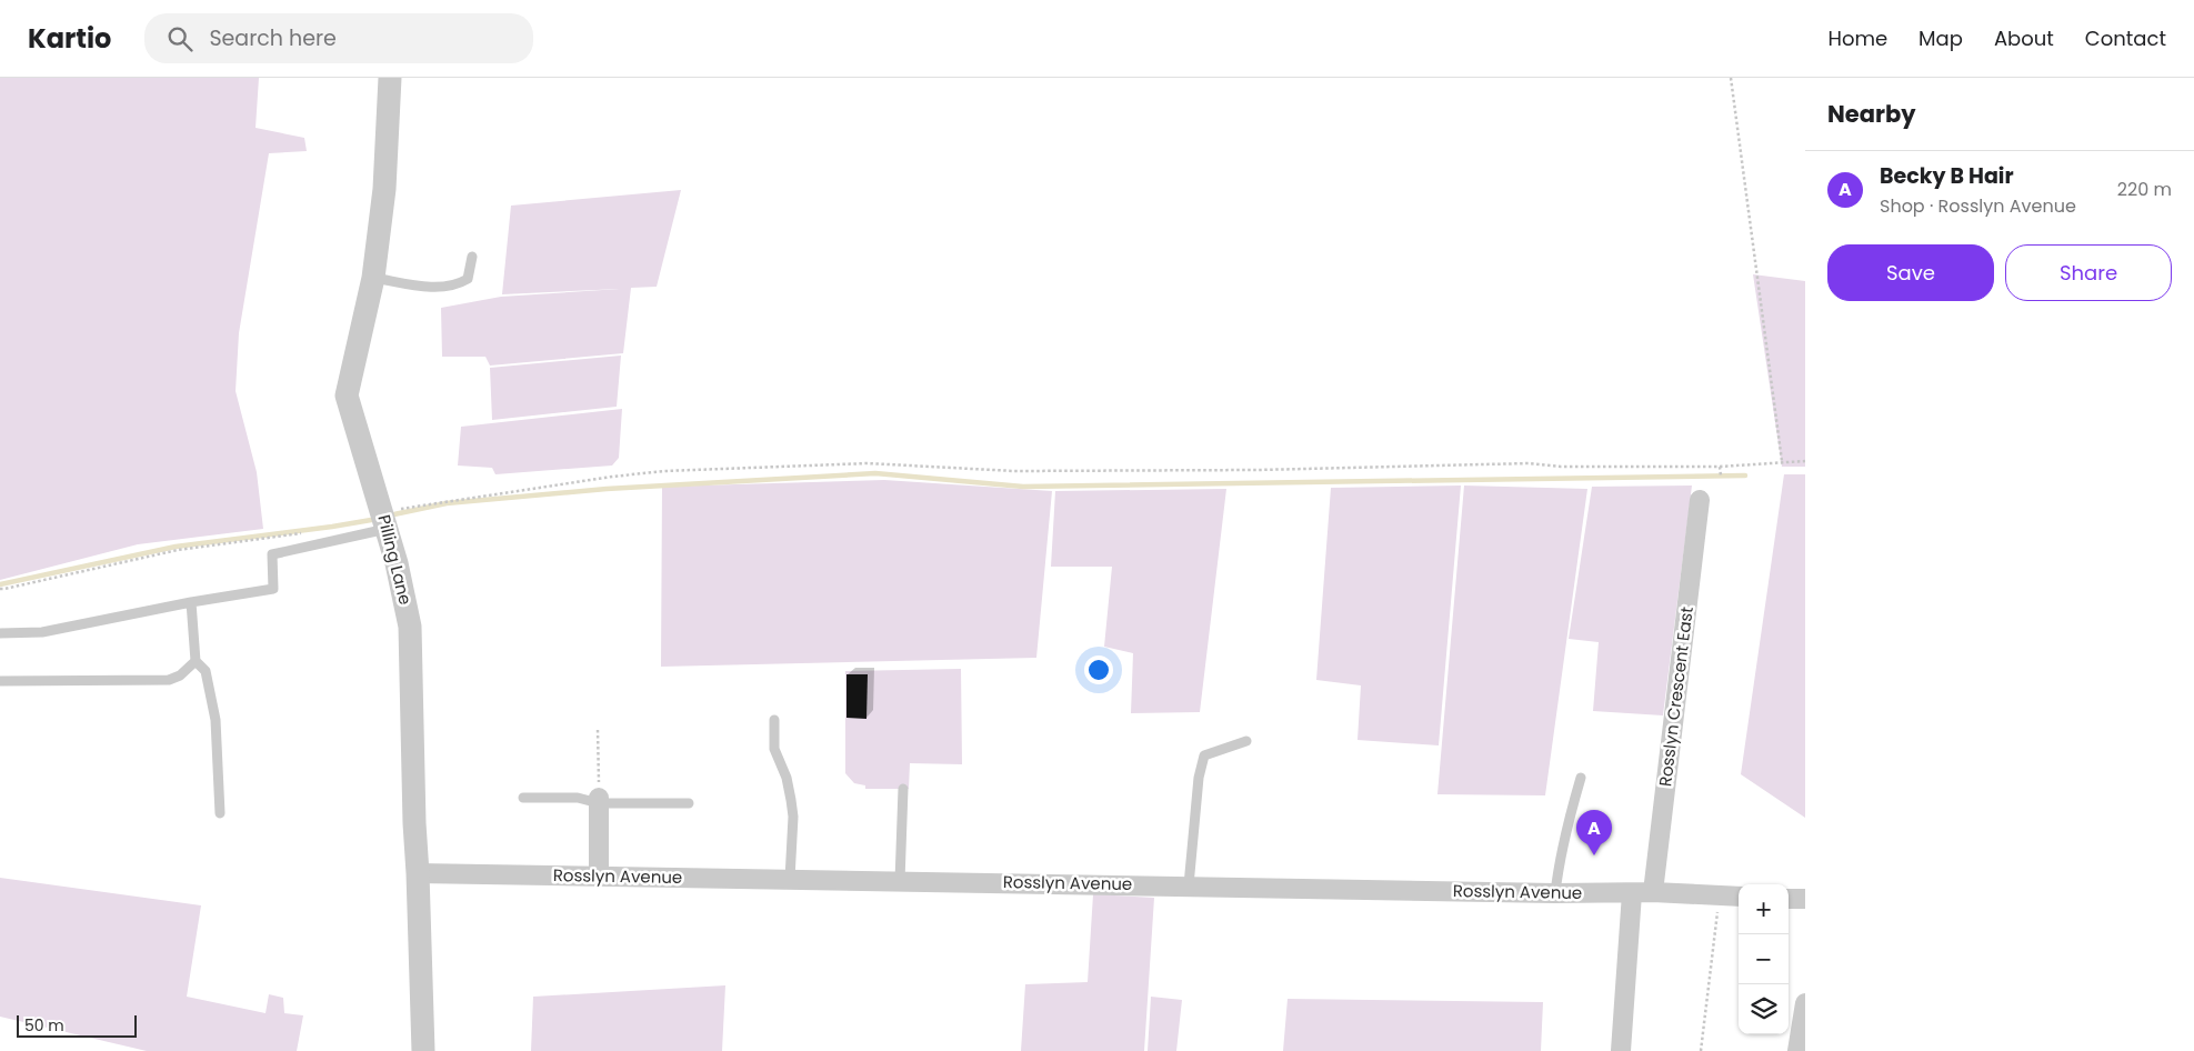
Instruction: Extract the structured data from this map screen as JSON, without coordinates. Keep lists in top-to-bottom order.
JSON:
{
  "streets": {
    "street": ["Pilling Lane", "Rosslyn Crescent East", "Rosslyn Avenue"]
  },
  "crossings": [
    ["Pilling Lane", "Rosslyn Avenue"],
    ["Rosslyn Crescent East", "Rosslyn Avenue"]
  ],
  "scale_bar": "50 m",
  "page": {
    "header": "Kartio",
    "search": "Search here",
    "nav": [
      "Home",
      "Map",
      "About",
      "Contact"
    ],
    "heading": "Nearby",
    "list": [
      {
        "mark": "A",
        "name": "Becky B Hair",
        "note": "Shop · Rosslyn Avenue",
        "value": "220 m"
      }
    ],
    "buttons": ["Save", "Share"],
    "pins": "A",
    "map_buttons": ["+", "−"],
    "scale": "50 m"
  }
}
